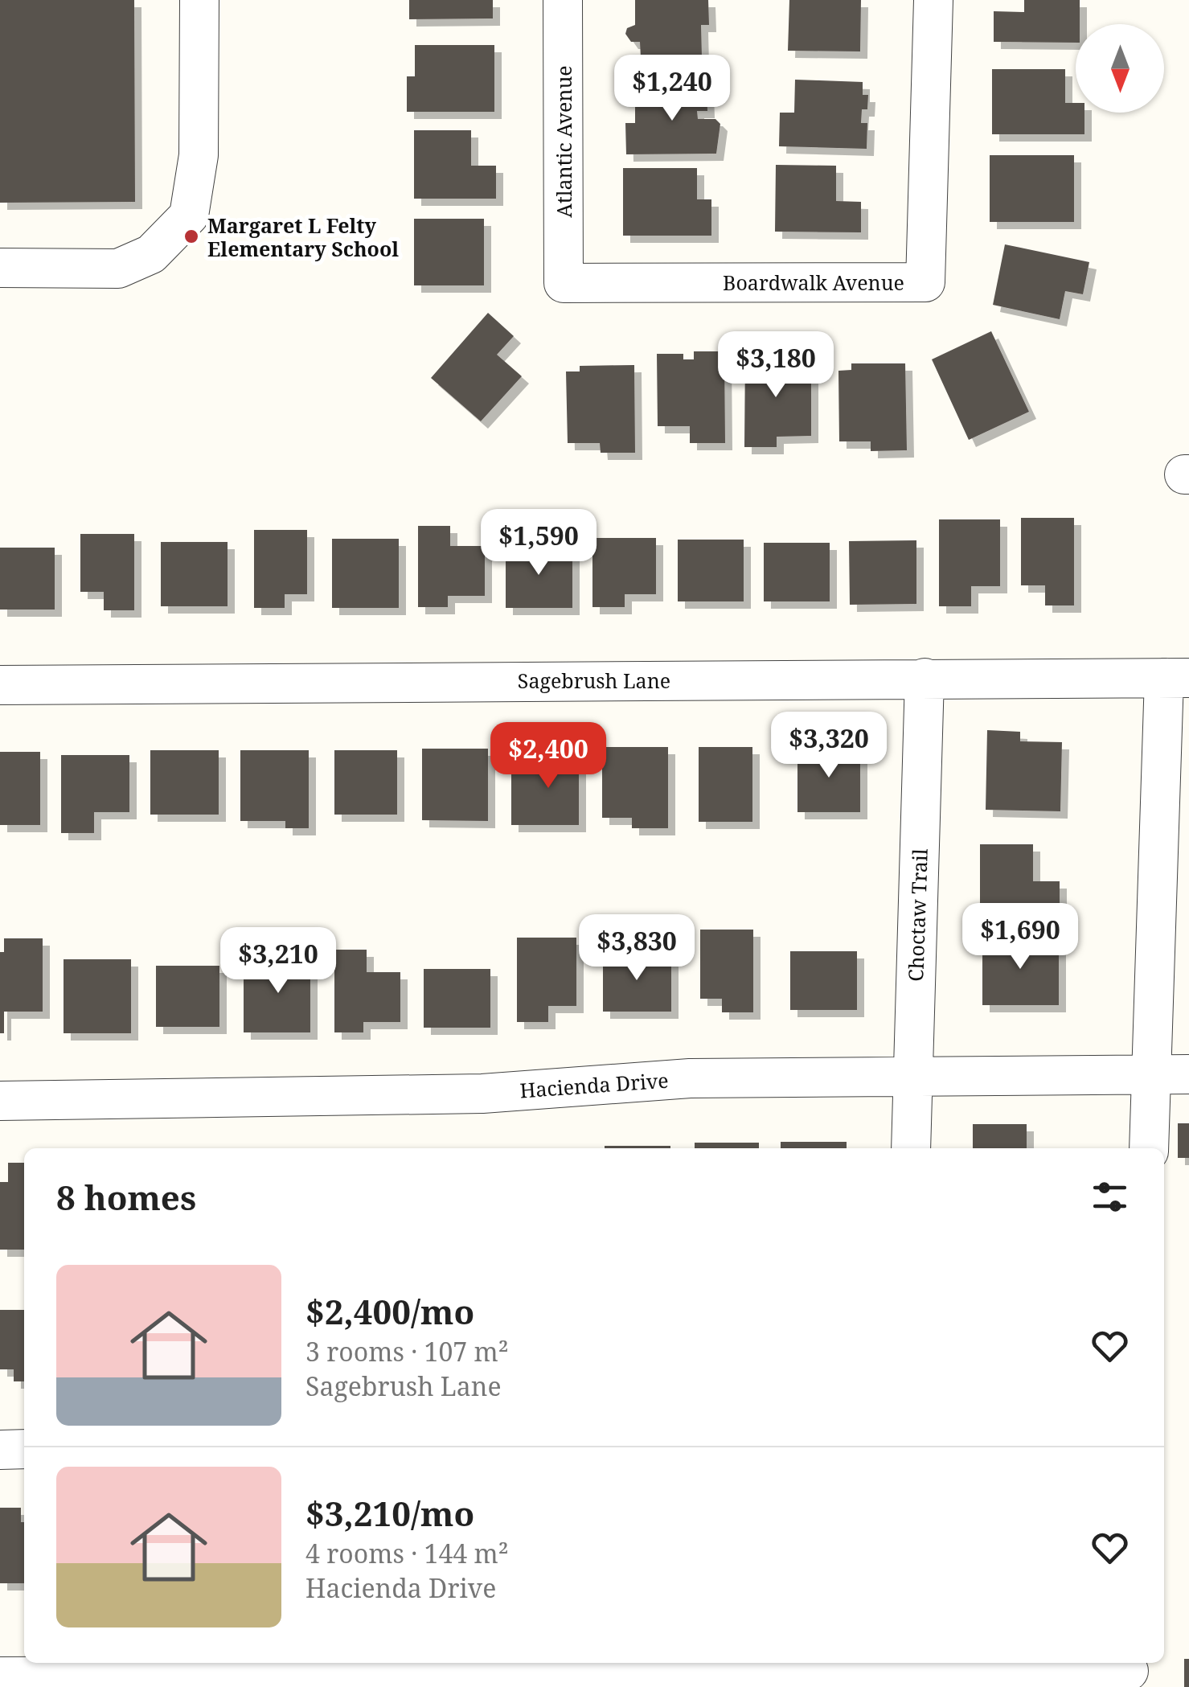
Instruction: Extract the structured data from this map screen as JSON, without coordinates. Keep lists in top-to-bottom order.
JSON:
{
  "streets": {
    "street": [
      "Atlantic Avenue",
      "Boardwalk Avenue",
      "Sagebrush Lane",
      "Choctaw Trail",
      "Hacienda Drive"
    ]
  },
  "crossings": [
    ["Atlantic Avenue", "Boardwalk Avenue"],
    ["Sagebrush Lane", "Choctaw Trail"],
    ["Choctaw Trail", "Hacienda Drive"]
  ],
  "places": ["Margaret L Felty Elementary School"],
  "north": "bottom",
  "page": {
    "price": [
      "$1,240",
      "$3,180",
      "$1,590",
      "$3,320",
      "$2,400",
      "$1,690",
      "$3,830",
      "$3,210"
    ],
    "heading": "8 homes",
    "list": [
      {
        "name": "$2,400/mo",
        "note": "3 rooms · 107 m² · Sagebrush Lane"
      },
      {
        "name": "$3,210/mo",
        "note": "4 rooms · 144 m² · Hacienda Drive"
      }
    ]
  }
}
